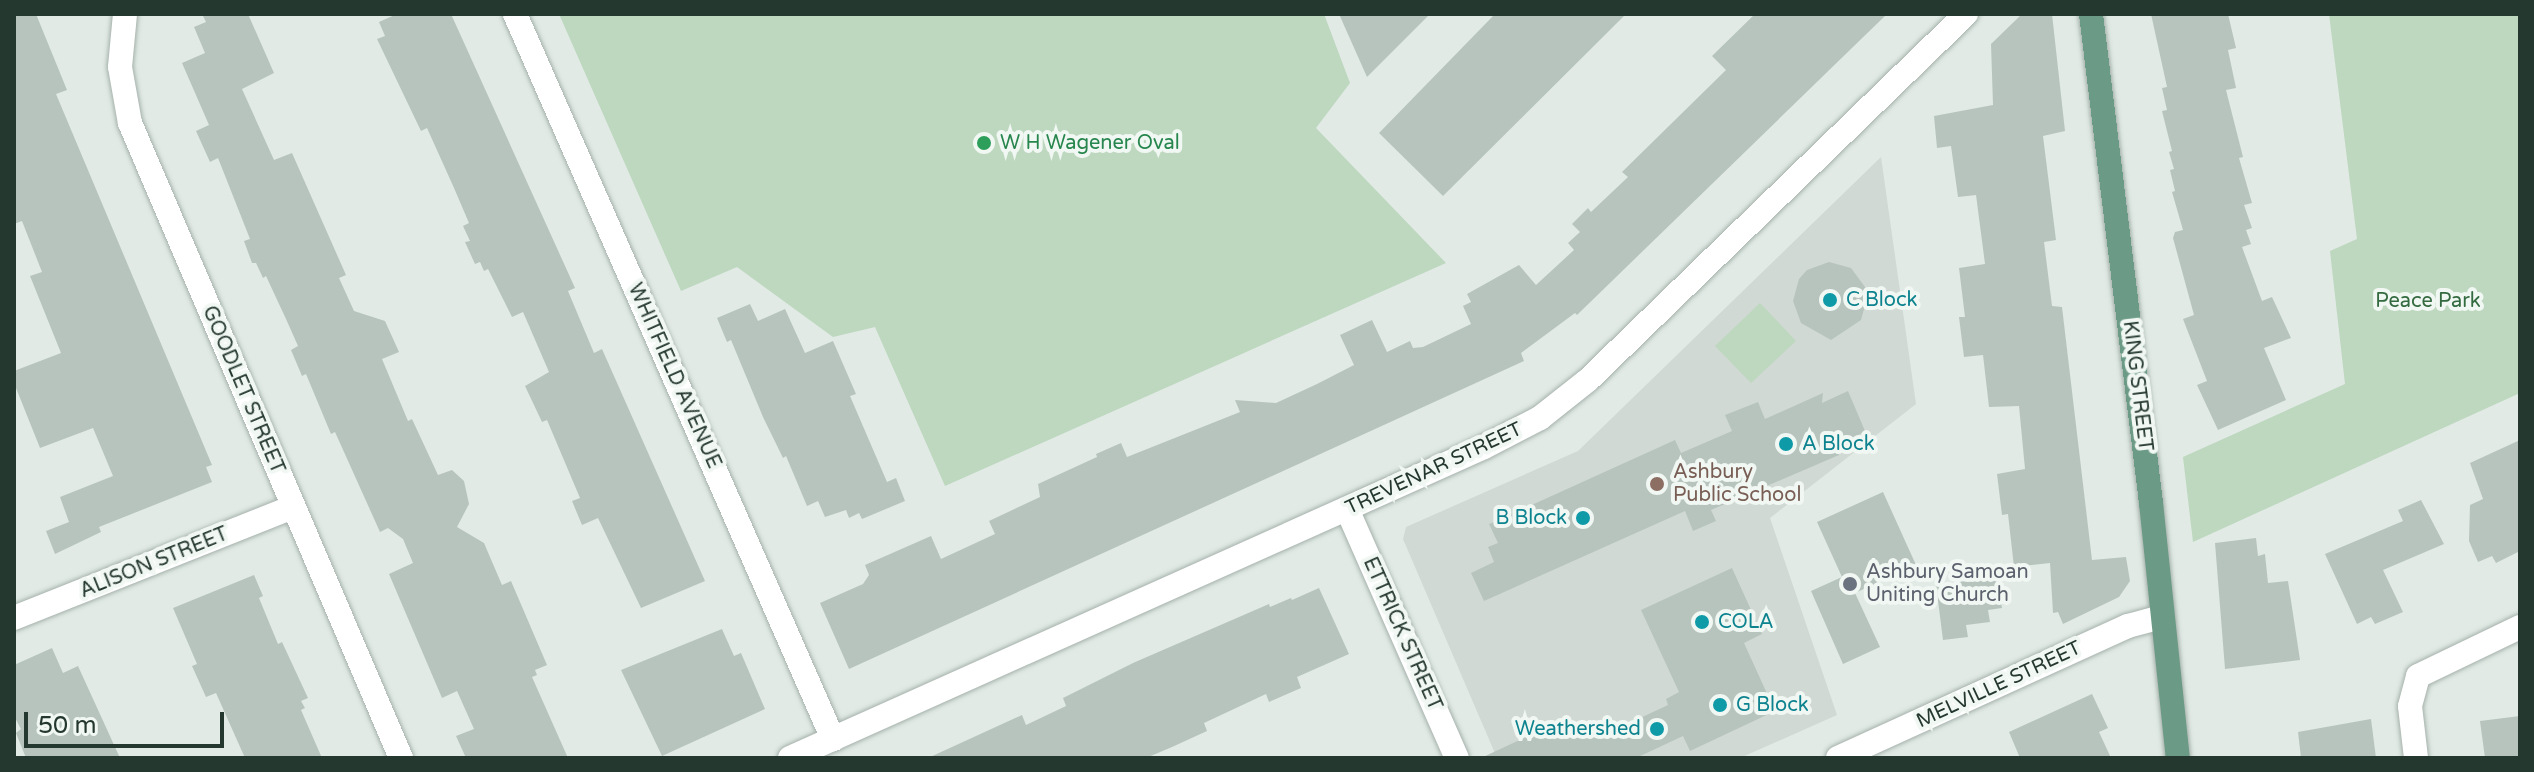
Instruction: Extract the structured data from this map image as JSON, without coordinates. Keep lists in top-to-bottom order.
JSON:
{
  "streets": {
    "main road": ["KING STREET"],
    "street": [
      "WHITFIELD AVENUE",
      "GOODLET STREET",
      "TREVENAR STREET",
      "ALISON STREET",
      "ETTRICK STREET",
      "MELVILLE STREET"
    ]
  },
  "crossings": [
    ["WHITFIELD AVENUE", "TREVENAR STREET"],
    ["KING STREET", "MELVILLE STREET"],
    ["GOODLET STREET", "ALISON STREET"],
    ["TREVENAR STREET", "ETTRICK STREET"]
  ],
  "parks": ["Peace Park"],
  "places": [
    "W H Wagener Oval",
    "C Block",
    "A Block",
    "Ashbury Public School",
    "B Block",
    "Ashbury Samoan Uniting Church",
    "COLA",
    "G Block",
    "Weathershed"
  ],
  "scale_bar": "50 m"
}
